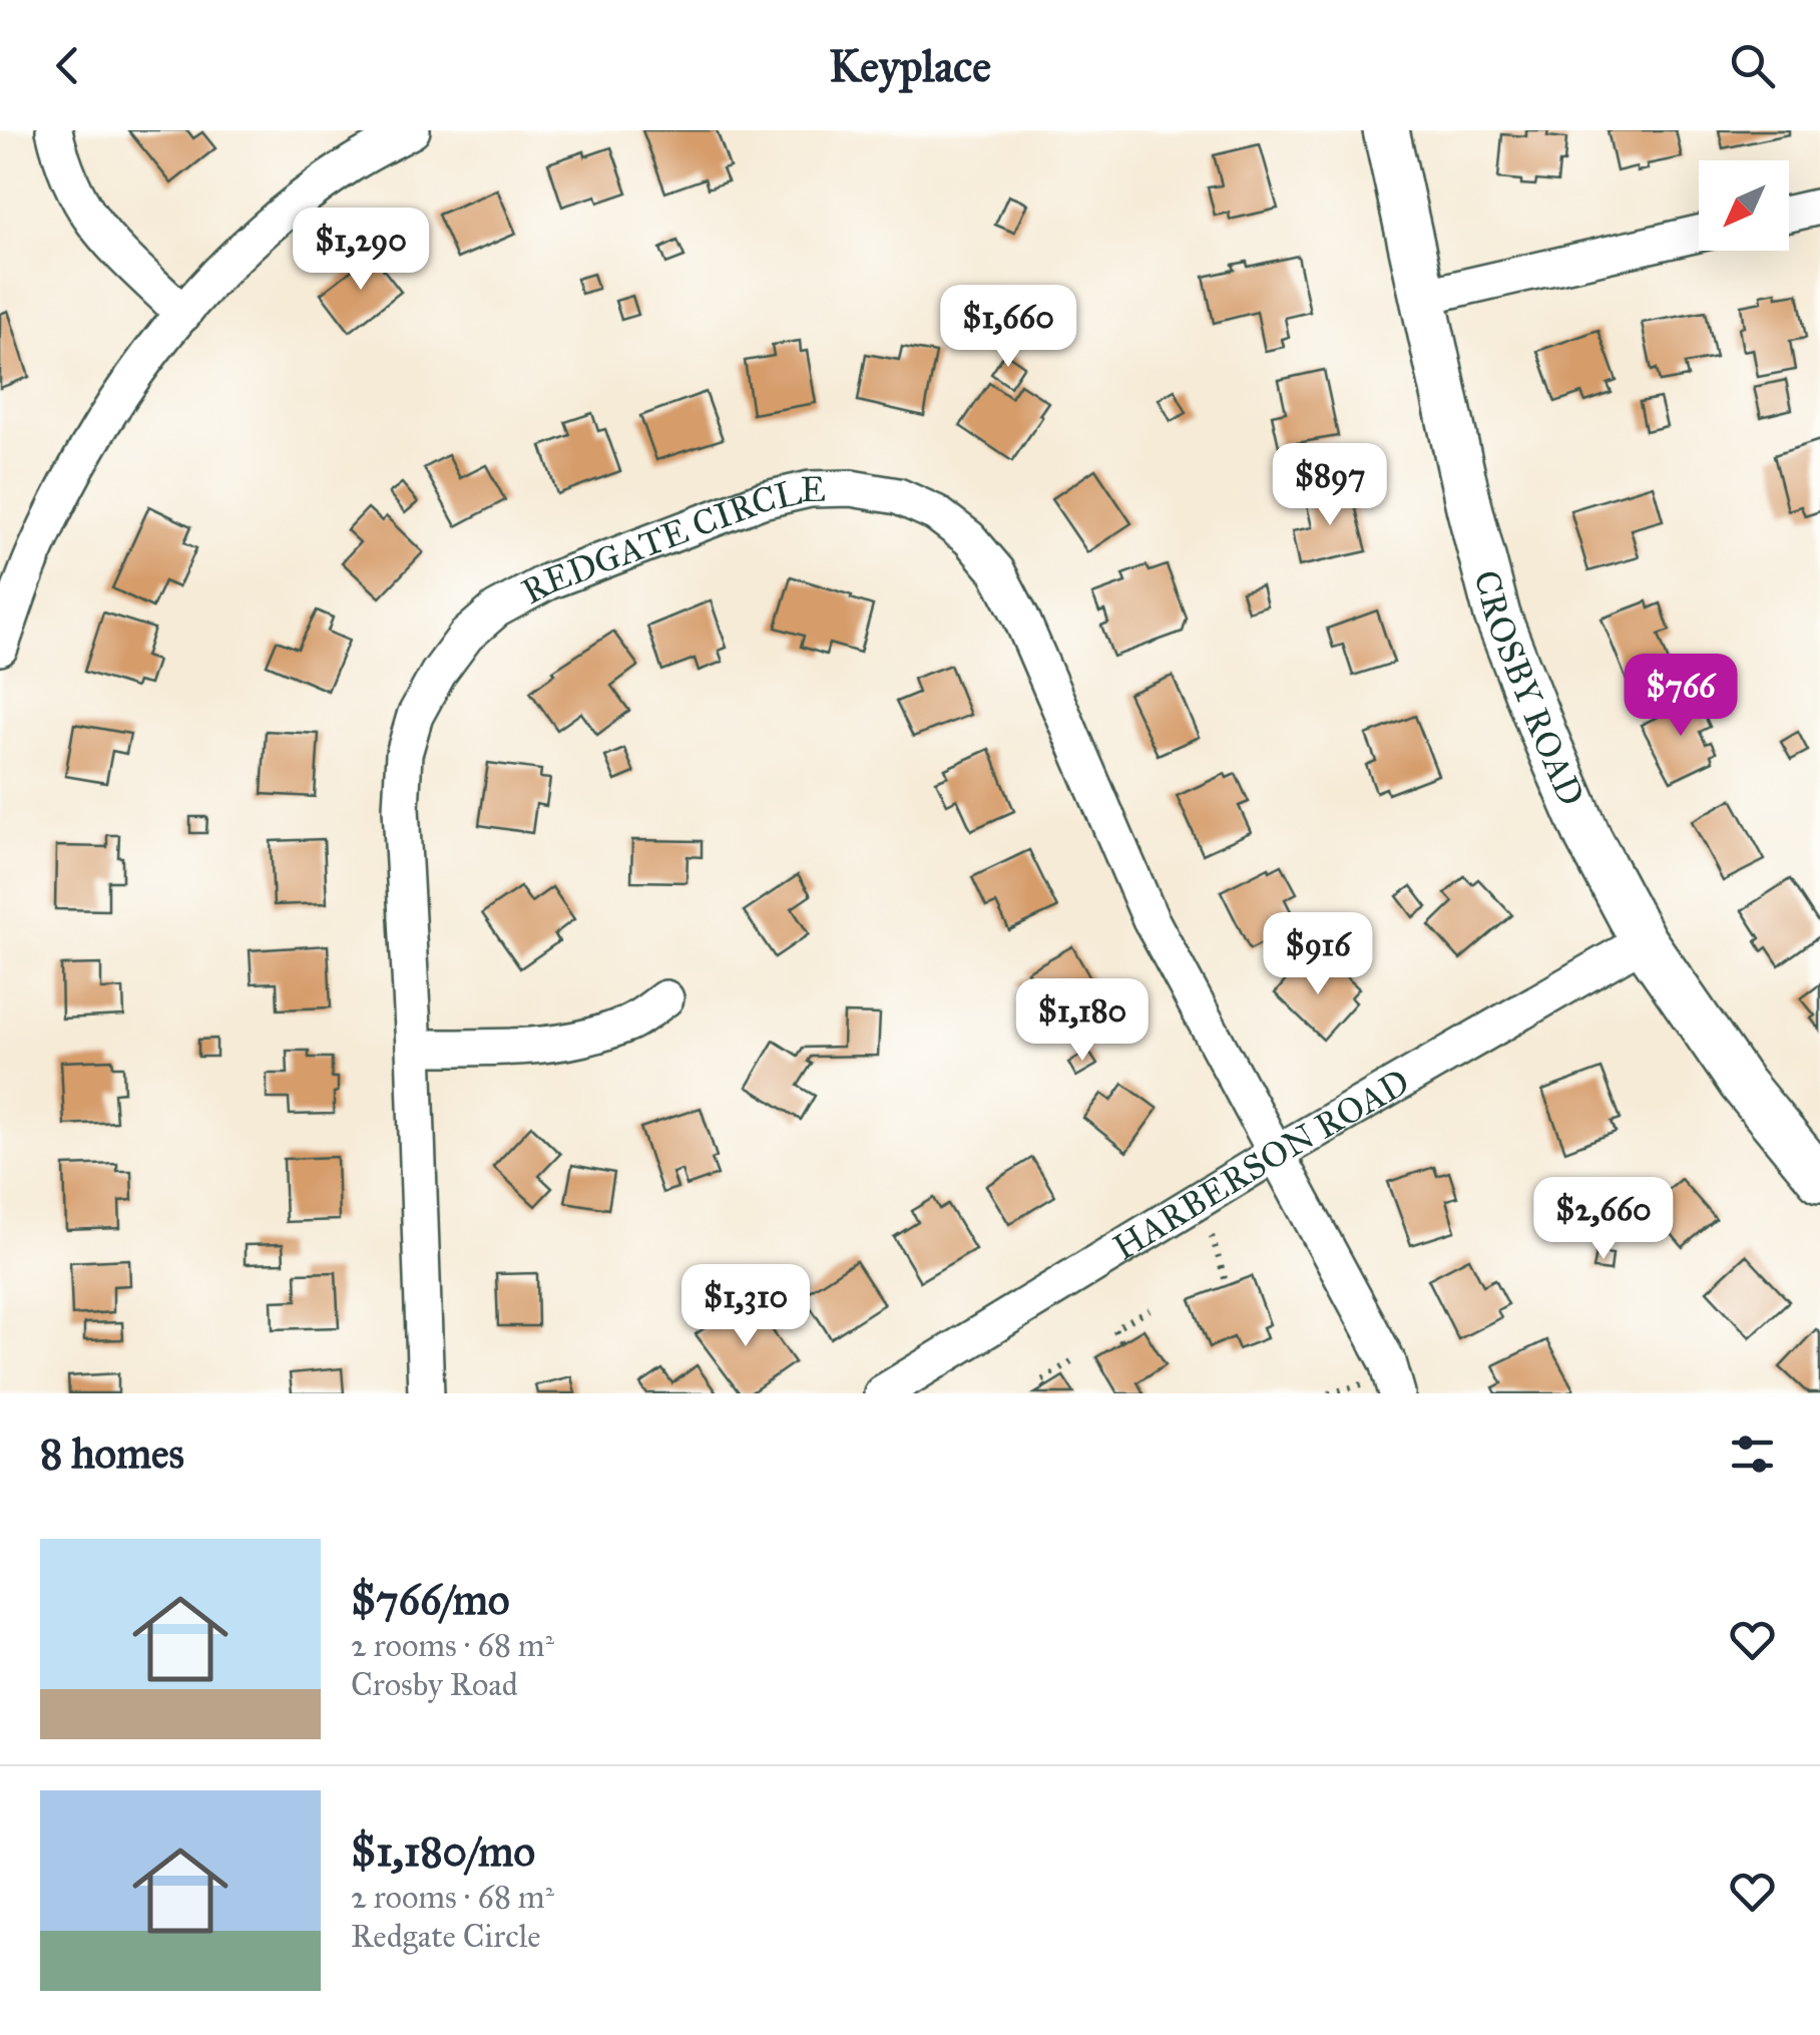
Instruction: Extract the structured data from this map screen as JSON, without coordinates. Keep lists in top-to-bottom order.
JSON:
{
  "streets": {
    "main road": ["CROSBY ROAD"],
    "street": ["REDGATE CIRCLE", "HARBERSON ROAD"]
  },
  "crossings": [
    ["REDGATE CIRCLE", "HARBERSON ROAD"],
    ["CROSBY ROAD", "HARBERSON ROAD"]
  ],
  "north": "bottom left",
  "page": {
    "header": "Keyplace",
    "price": [
      "$1,290",
      "$1,660",
      "$897",
      "$766",
      "$916",
      "$1,180",
      "$2,660",
      "$1,310"
    ],
    "heading": "8 homes",
    "list": [
      {
        "name": "$766/mo",
        "note": "2 rooms · 68 m² · Crosby Road"
      },
      {
        "name": "$1,180/mo",
        "note": "2 rooms · 68 m² · Redgate Circle"
      }
    ]
  }
}
